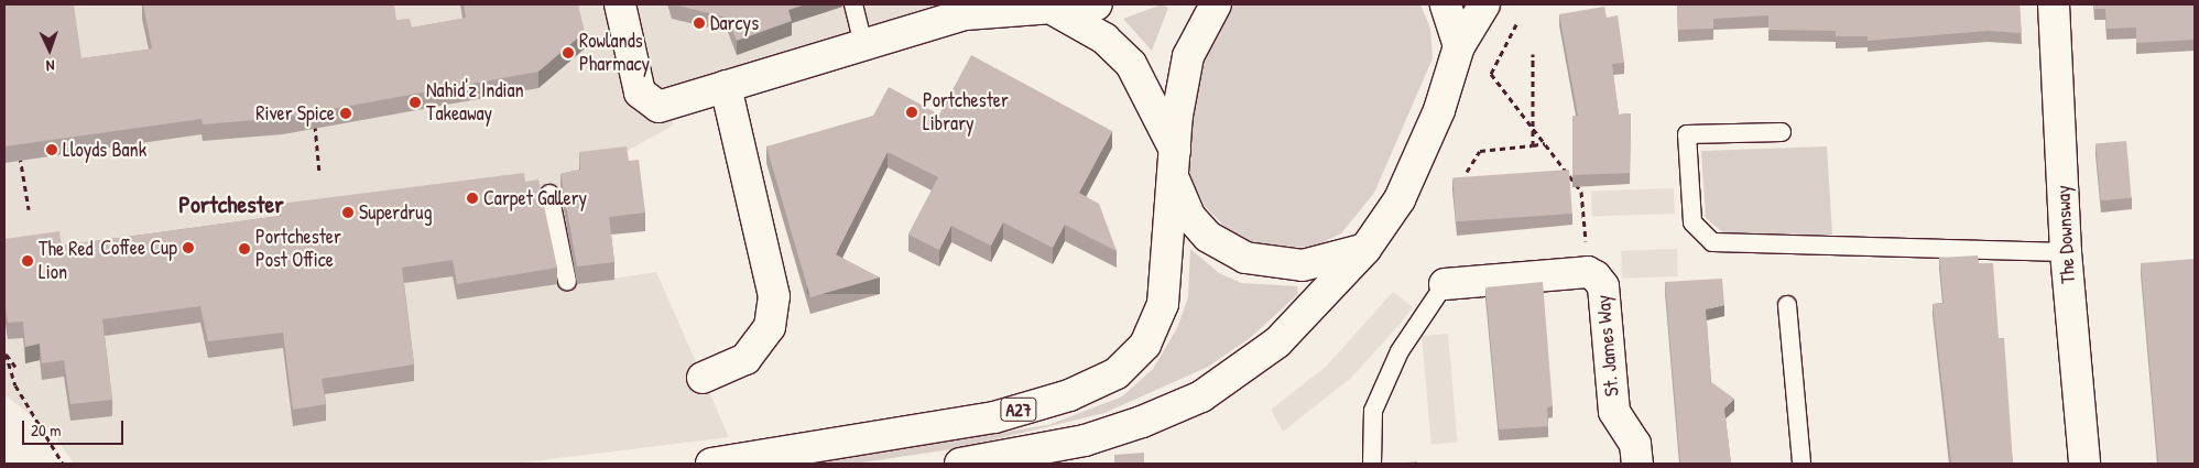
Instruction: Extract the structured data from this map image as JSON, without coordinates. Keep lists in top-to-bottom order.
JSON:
{
  "streets": {
    "street": ["The Downsway", "St. James Way", "A27"]
  },
  "districts": ["Portchester"],
  "places": [
    "Darcys",
    "Rowlands Pharmacy",
    "Nahid'z Indian Takeaway",
    "Portchester Library",
    "River Spice",
    "Lloyds Bank",
    "Carpet Gallery",
    "Superdrug",
    "Coffee Cup",
    "Portchester Post Office",
    "The Red Lion"
  ],
  "scale_bar": "20 m",
  "north": "bottom"
}
